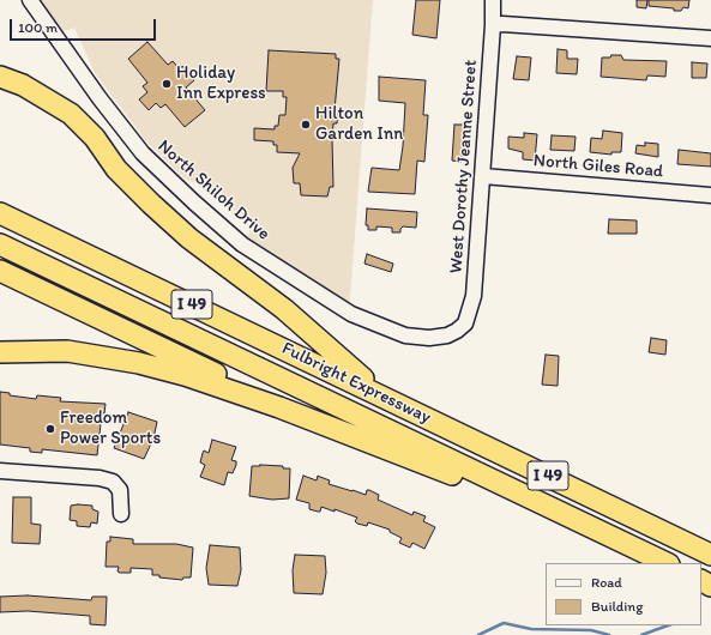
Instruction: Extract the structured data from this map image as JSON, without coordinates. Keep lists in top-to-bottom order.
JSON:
{
  "streets": {
    "highway": ["I 49", "Fulbright Expressway"],
    "street": ["West Dorothy Jeanne Street", "North Giles Road", "North Shiloh Drive"]
  },
  "crossings": [
    ["West Dorothy Jeanne Street", "North Giles Road"],
    ["West Dorothy Jeanne Street", "North Shiloh Drive"]
  ],
  "places": ["Holiday Inn Express", "Hilton Garden Inn", "Freedom Power Sports"],
  "legend": ["Road", "Building"],
  "scale_bar": "100 m"
}
